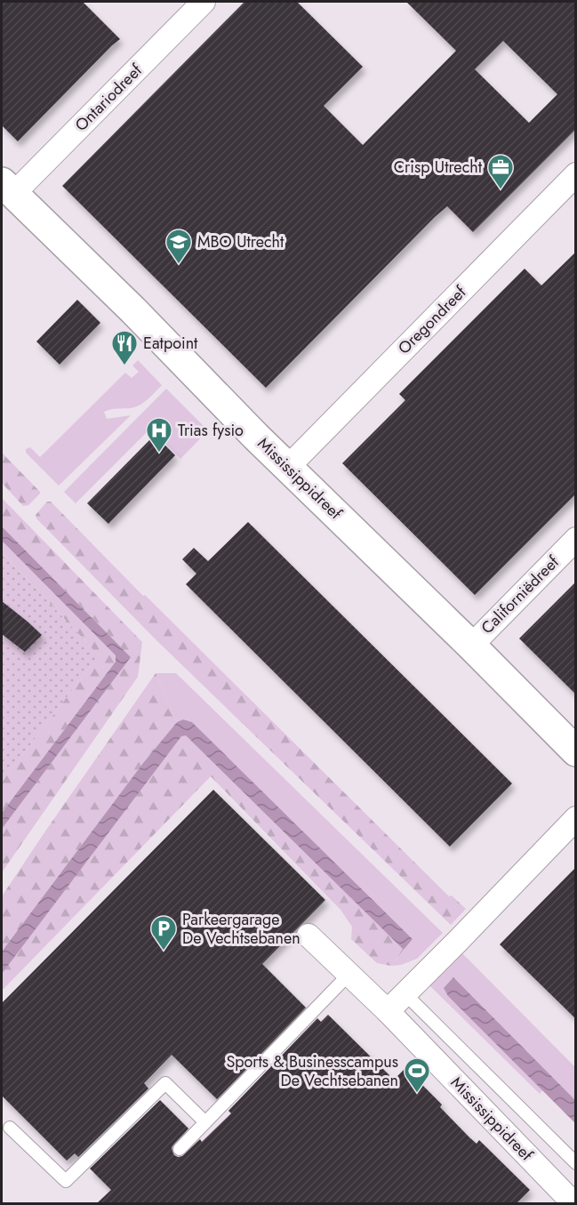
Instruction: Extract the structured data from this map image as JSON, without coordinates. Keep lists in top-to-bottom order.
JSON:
{
  "streets": {
    "street": [
      "Ontariodreef",
      "Oregondreef",
      "Mississippidreef",
      "Californiëdreef"
    ]
  },
  "crossings": [
    ["Ontariodreef", "Mississippidreef"],
    ["Oregondreef", "Mississippidreef"],
    ["Mississippidreef", "Californiëdreef"]
  ],
  "places": {
    "office": ["Crisp Utrecht"],
    "school or university": ["MBO Utrecht"],
    "restaurant": ["Eatpoint"],
    "hospital": ["Trias fysio"],
    "parking": ["Parkeergarage De Vechtsebanen"],
    "sports": ["Sports & Businesscampus De Vechtsebanen"]
  }
}
